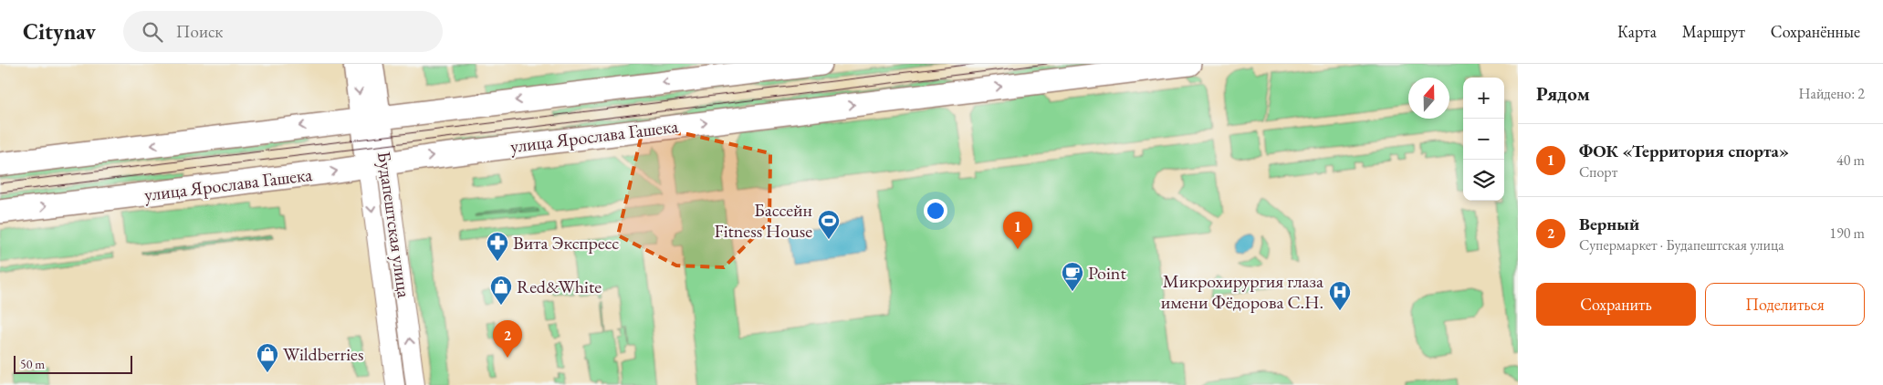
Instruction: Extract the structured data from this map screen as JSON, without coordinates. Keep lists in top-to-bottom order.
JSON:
{
  "streets": {
    "street": ["улица Ярослава Гашека", "Будапештская улица"]
  },
  "crossings": [
    ["улица Ярослава Гашека", "Будапештская улица"]
  ],
  "places": {
    "sports": ["Бассейн Fitness House"],
    "pharmacy": ["Вита Экспресс"],
    "cafe": ["Point"],
    "shop": ["Red&White", "Wildberries"],
    "hospital": ["Микрохирургия глаза имени Фёдорова С.Н."]
  },
  "scale_bar": "50 m",
  "north": "top",
  "page": {
    "header": "Citynav",
    "search": "Поиск",
    "nav": ["Карта", "Маршрут", "Сохранённые"],
    "heading": ["Рядом", "Найдено: 2"],
    "map_buttons": ["+", "−"],
    "list": [
      {
        "mark": "1",
        "name": "ФОК «Территория спорта»",
        "note": "Спорт",
        "value": "40 m"
      },
      {
        "mark": "2",
        "name": "Верный",
        "note": "Супермаркет · Будапештская улица",
        "value": "190 m"
      }
    ],
    "pins": ["1", "2"],
    "buttons": ["Сохранить", "Поделиться"],
    "scale": "50 m"
  }
}
